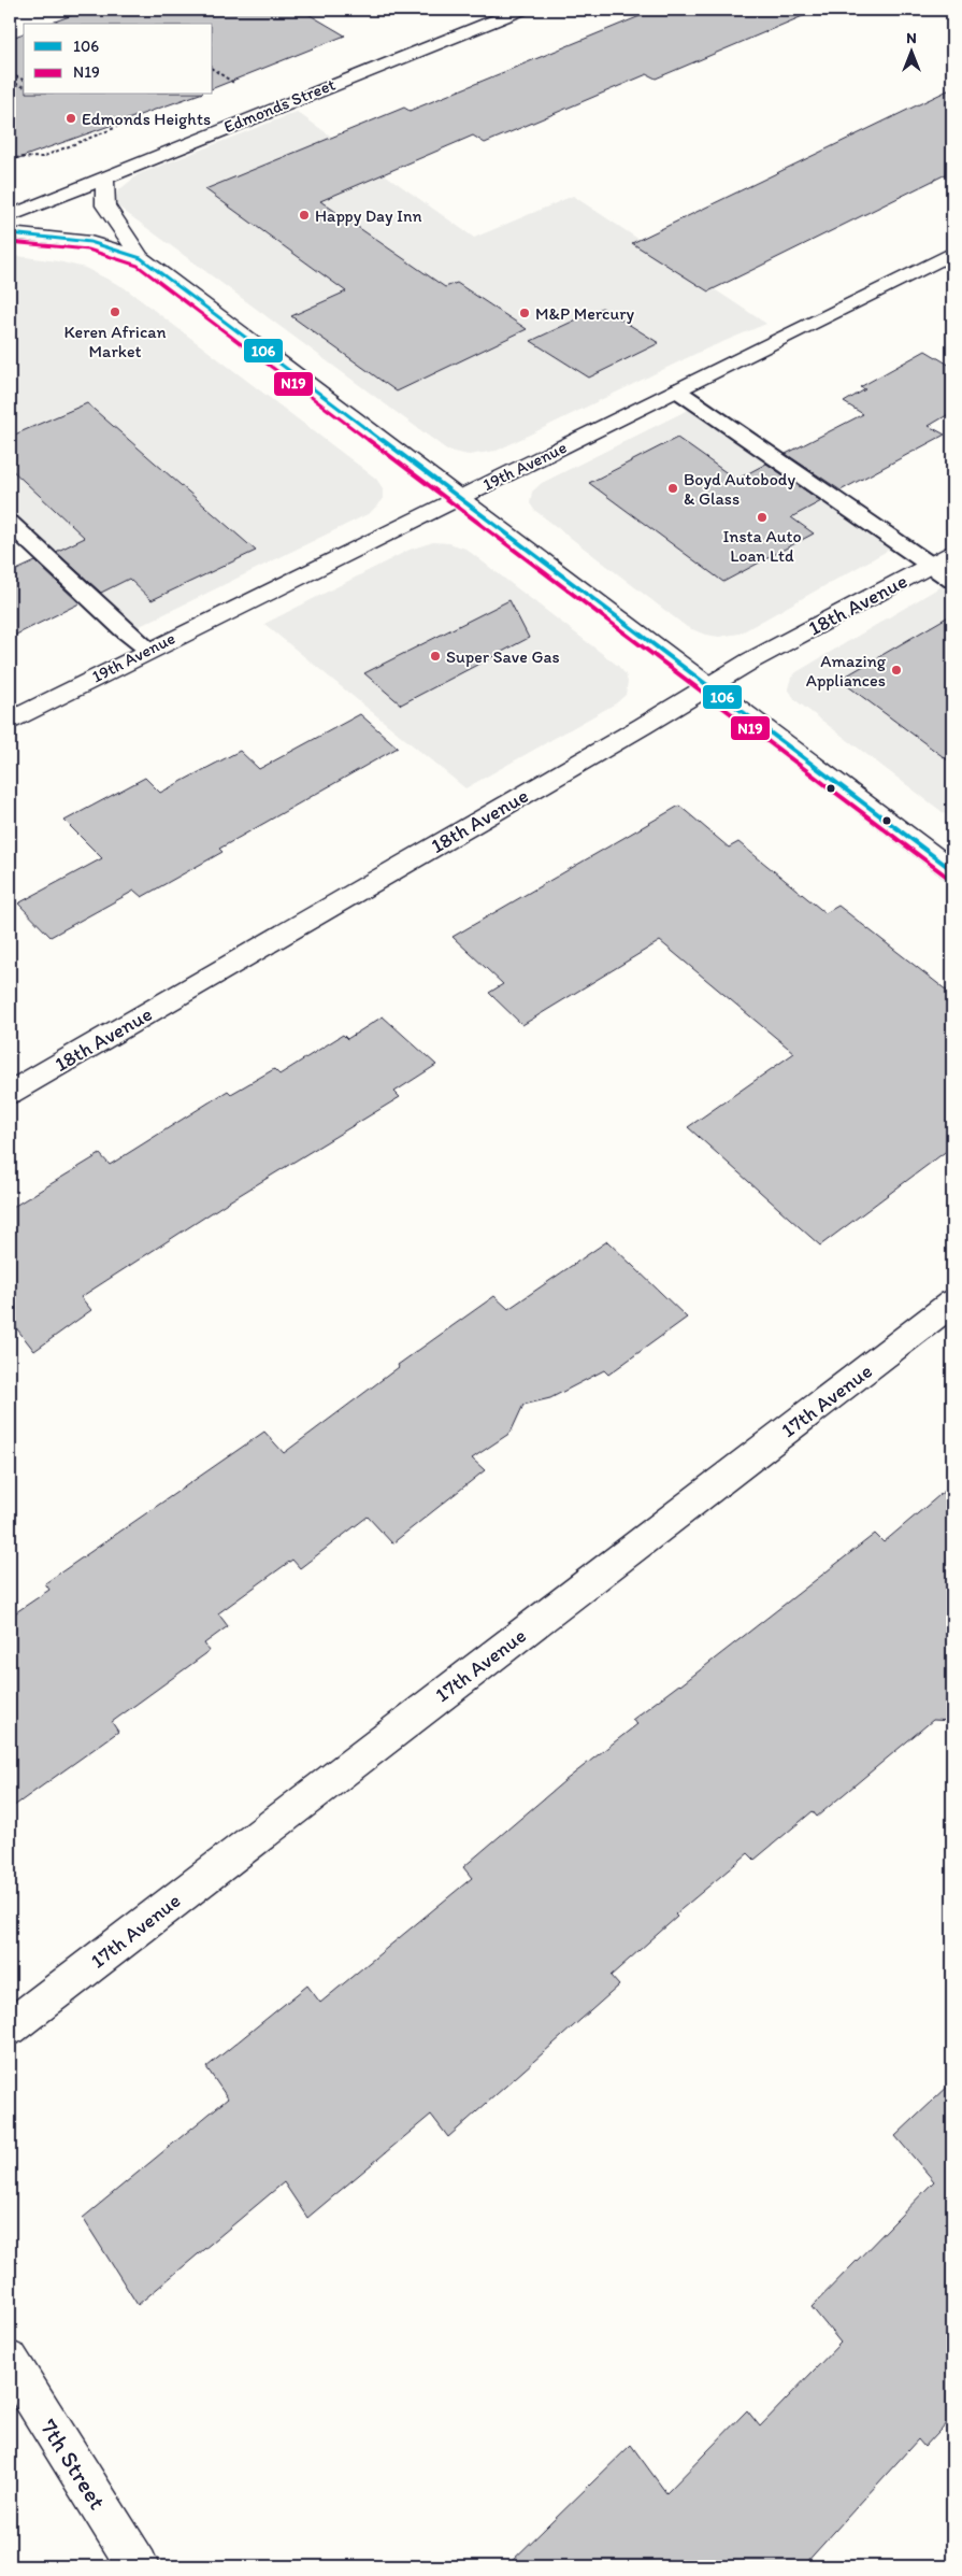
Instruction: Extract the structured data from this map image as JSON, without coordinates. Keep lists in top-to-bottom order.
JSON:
{
  "streets": {
    "street": [
      "Edmonds Street",
      "19th Avenue",
      "18th Avenue",
      "17th Avenue",
      "7th Street"
    ]
  },
  "places": [
    "Edmonds Heights",
    "Happy Day Inn",
    "Keren African Market",
    "M&P Mercury",
    "Boyd Autobody & Glass",
    "Insta Auto Loan Ltd",
    "Super Save Gas",
    "Amazing Appliances"
  ],
  "lines": ["transit line 106", "transit line N19"],
  "legend": ["106", "N19"],
  "north": "top"
}
